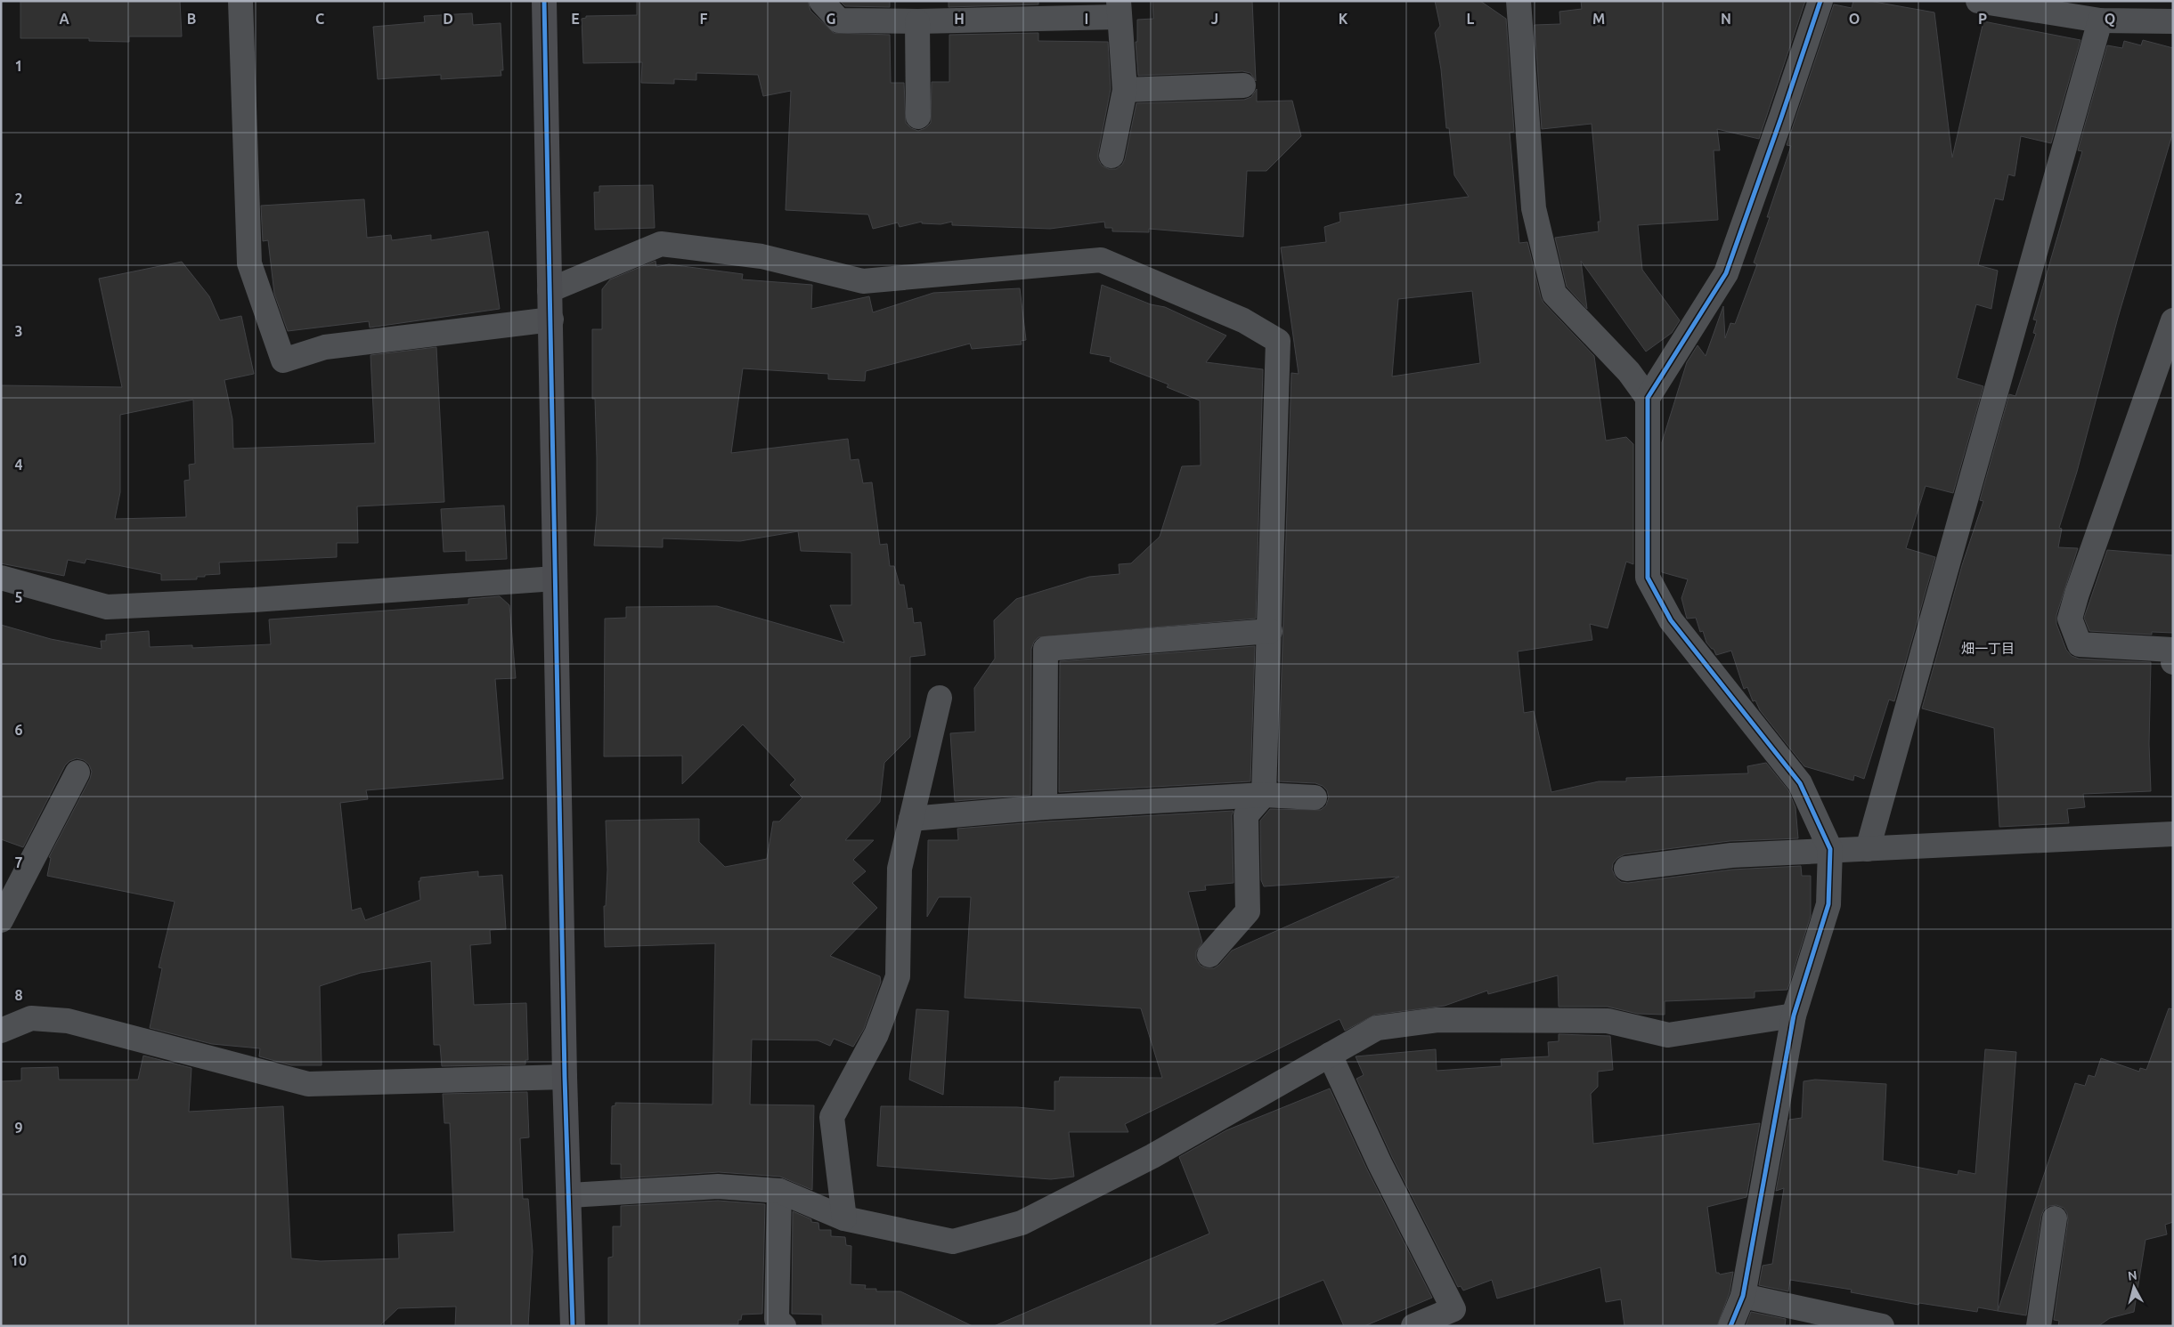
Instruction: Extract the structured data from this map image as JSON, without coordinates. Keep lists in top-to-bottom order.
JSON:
{
  "districts": ["畑一丁目"],
  "north": "top",
  "grid": {
    "columns": [
      "A",
      "B",
      "C",
      "D",
      "E",
      "F",
      "G",
      "H",
      "I",
      "J",
      "K",
      "L",
      "M",
      "N",
      "O",
      "P",
      "Q"
    ],
    "rows": [
      "1",
      "2",
      "3",
      "4",
      "5",
      "6",
      "7",
      "8",
      "9",
      "10"
    ]
  }
}
